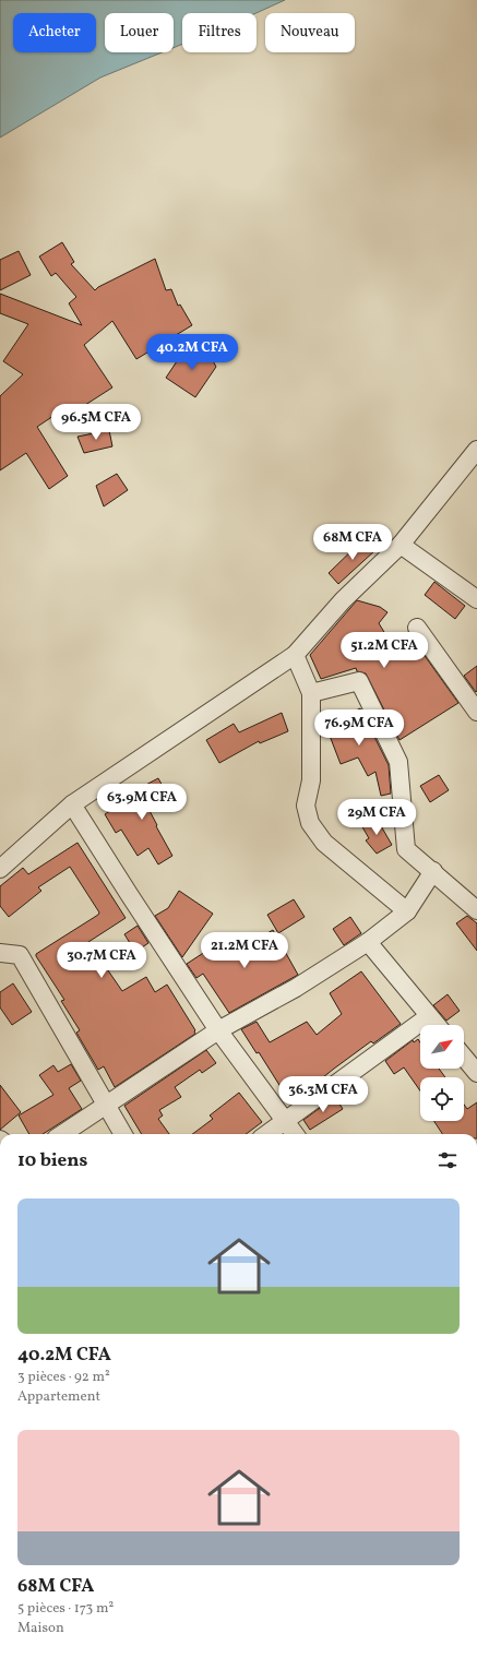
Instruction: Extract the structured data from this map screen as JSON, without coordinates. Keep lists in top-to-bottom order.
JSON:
{
  "north": "top right",
  "page": {
    "chip": [
      "Acheter",
      "Louer",
      "Filtres",
      "Nouveau"
    ],
    "price": [
      "40.2M CFA",
      "96.5M CFA",
      "68M CFA",
      "51.2M CFA",
      "76.9M CFA",
      "63.9M CFA",
      "29M CFA",
      "21.2M CFA",
      "30.7M CFA",
      "36.3M CFA"
    ],
    "heading": "10 biens",
    "list": [
      {
        "name": "40.2M CFA",
        "note": "3 pièces · 92 m² · Appartement"
      },
      {
        "name": "68M CFA",
        "note": "5 pièces · 173 m² · Maison"
      }
    ]
  }
}
